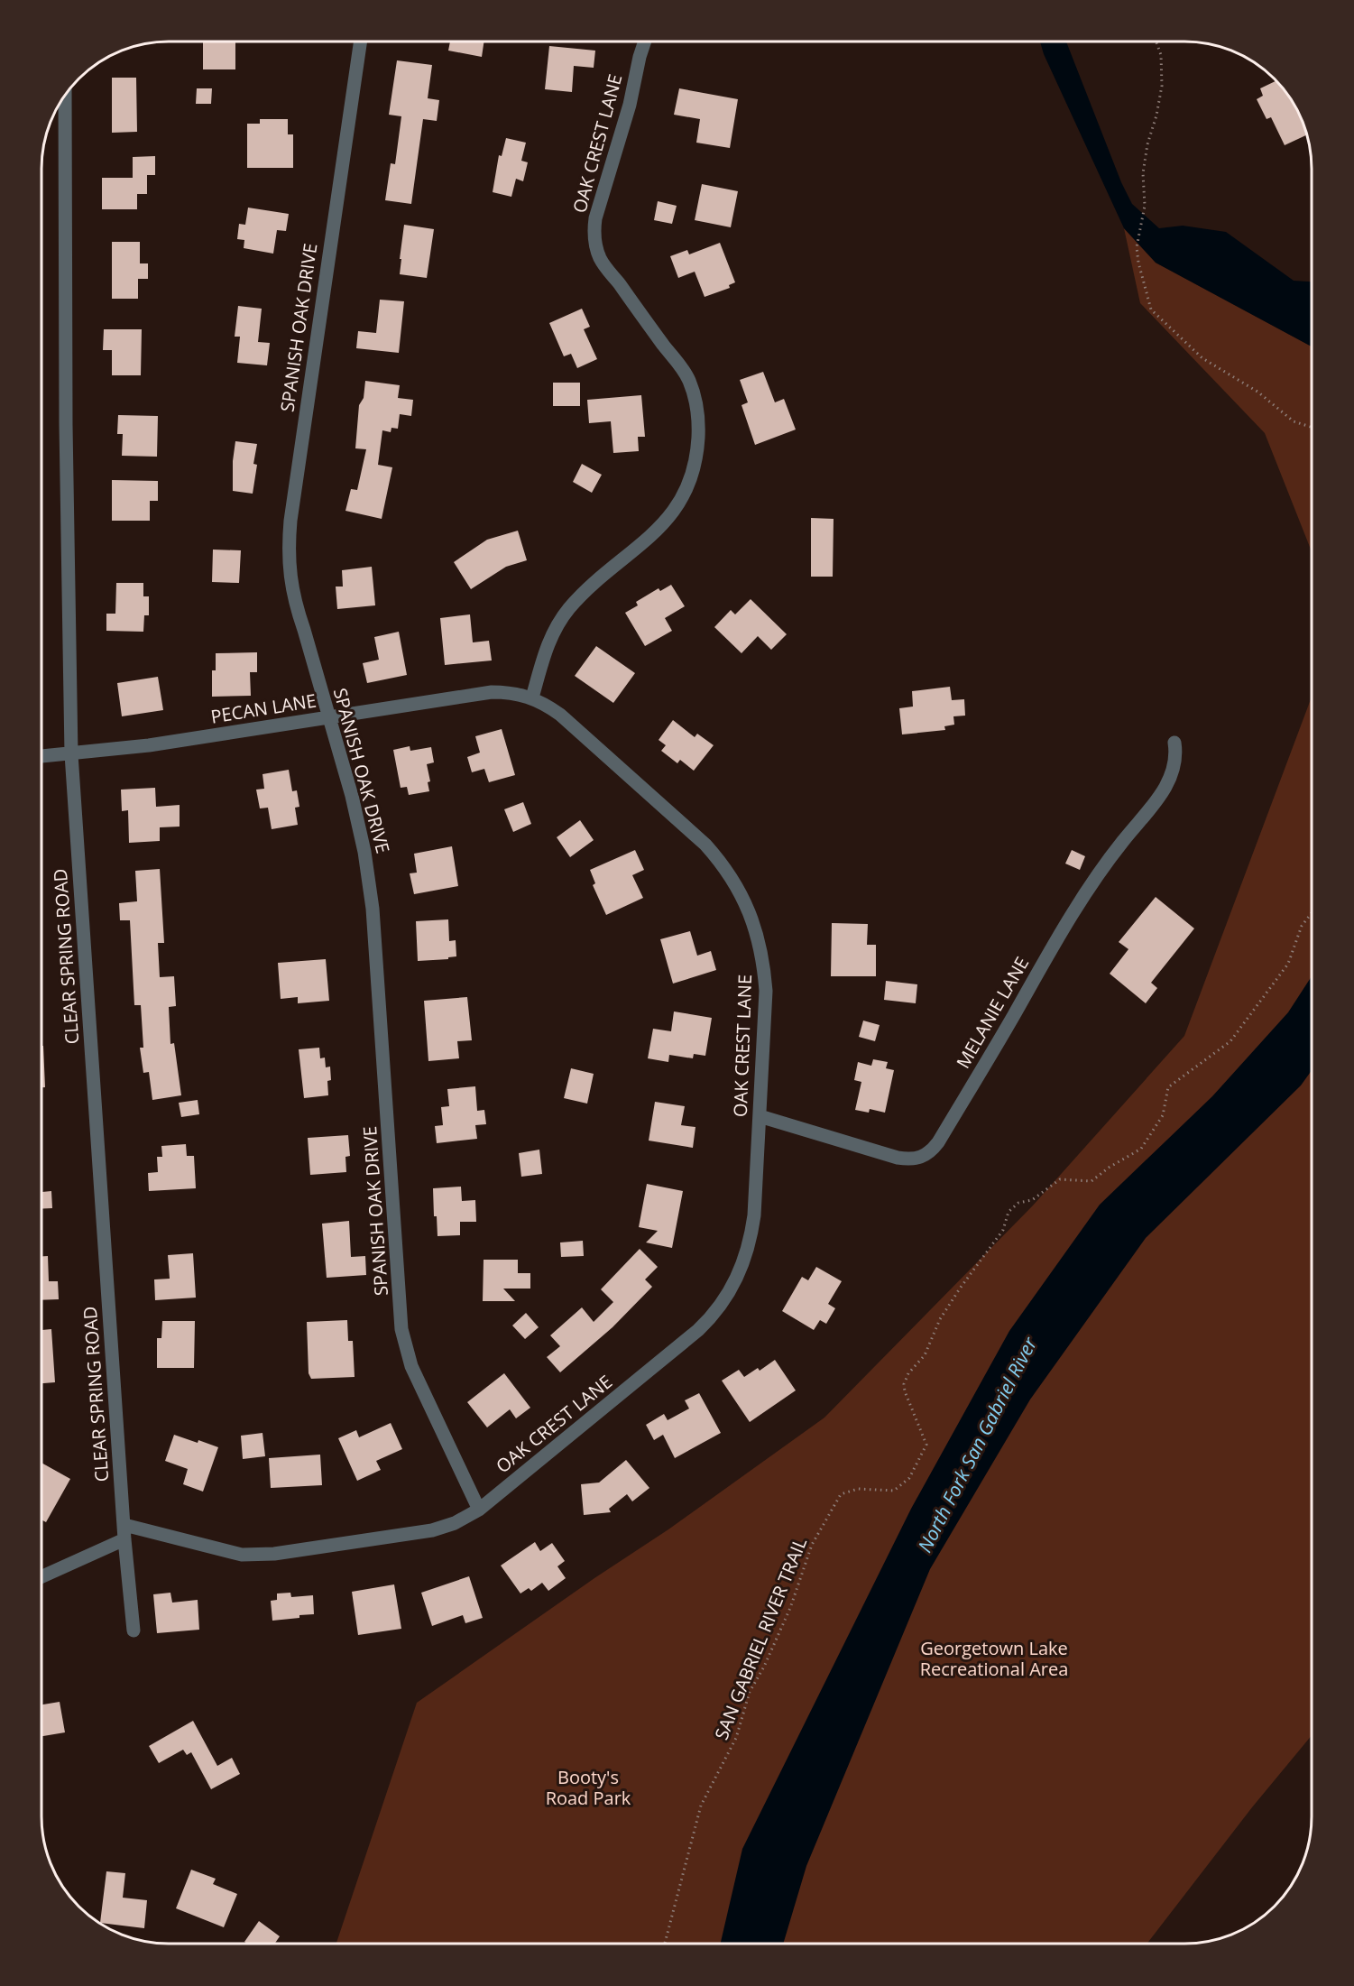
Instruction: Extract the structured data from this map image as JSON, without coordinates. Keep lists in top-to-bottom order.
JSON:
{
  "streets": {
    "street": [
      "OAK CREST LANE",
      "SPANISH OAK DRIVE",
      "PECAN LANE",
      "CLEAR SPRING ROAD",
      "MELANIE LANE"
    ],
    "path": ["SAN GABRIEL RIVER TRAIL"]
  },
  "crossings": [
    ["OAK CREST LANE", "SPANISH OAK DRIVE"],
    ["OAK CREST LANE", "PECAN LANE"],
    ["OAK CREST LANE", "CLEAR SPRING ROAD"],
    ["OAK CREST LANE", "MELANIE LANE"],
    ["SPANISH OAK DRIVE", "PECAN LANE"],
    ["PECAN LANE", "CLEAR SPRING ROAD"]
  ],
  "water": ["North Fork San Gabriel River"],
  "parks": ["Georgetown Lake Recreational Area", "Booty's Road Park"]
}
